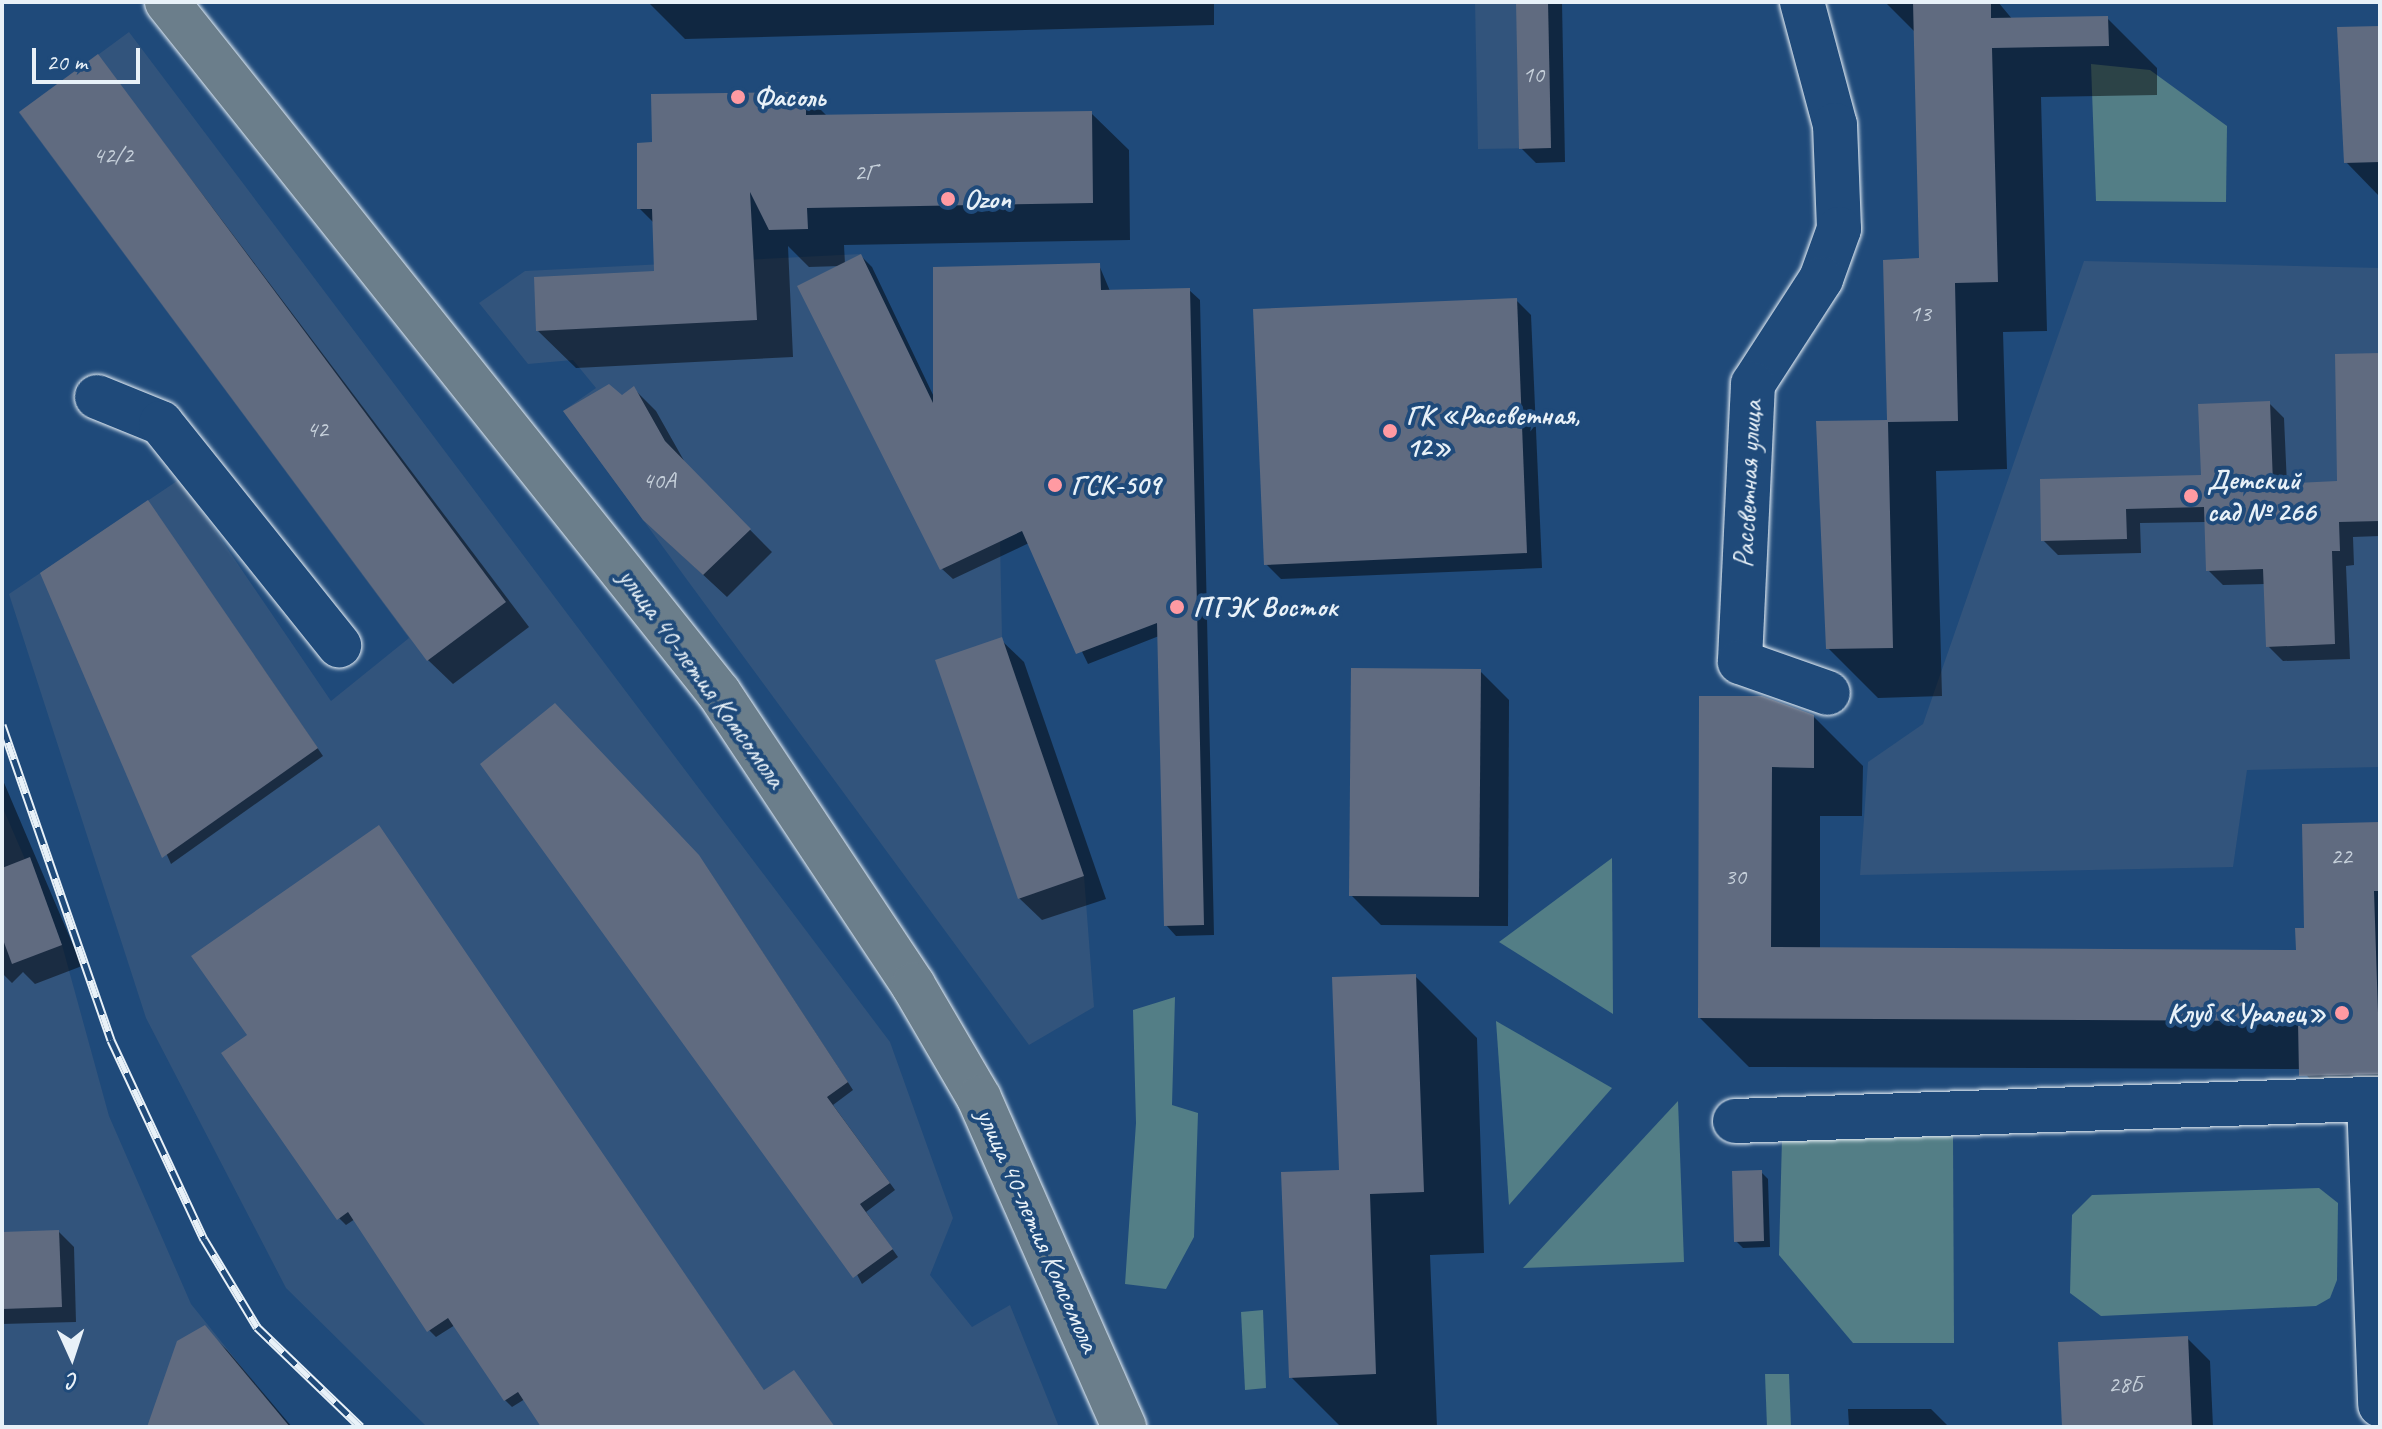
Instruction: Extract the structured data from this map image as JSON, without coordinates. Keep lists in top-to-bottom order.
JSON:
{
  "streets": {
    "main road": ["улица 40-летия Комсомола"],
    "street": ["Рассветная улица"]
  },
  "places": [
    "Фасоль",
    "Ozon",
    "ГК «Рассветная, 12»",
    "ГСК-509",
    "Детский сад № 266",
    "ПГЭК Восток",
    "Клуб «Уралец»"
  ],
  "house_numbers": [
    "10",
    "42/2",
    "2Г",
    "13",
    "42",
    "40А",
    "22",
    "30",
    "28Б"
  ],
  "scale_bar": "20 m",
  "north": "bottom"
}
